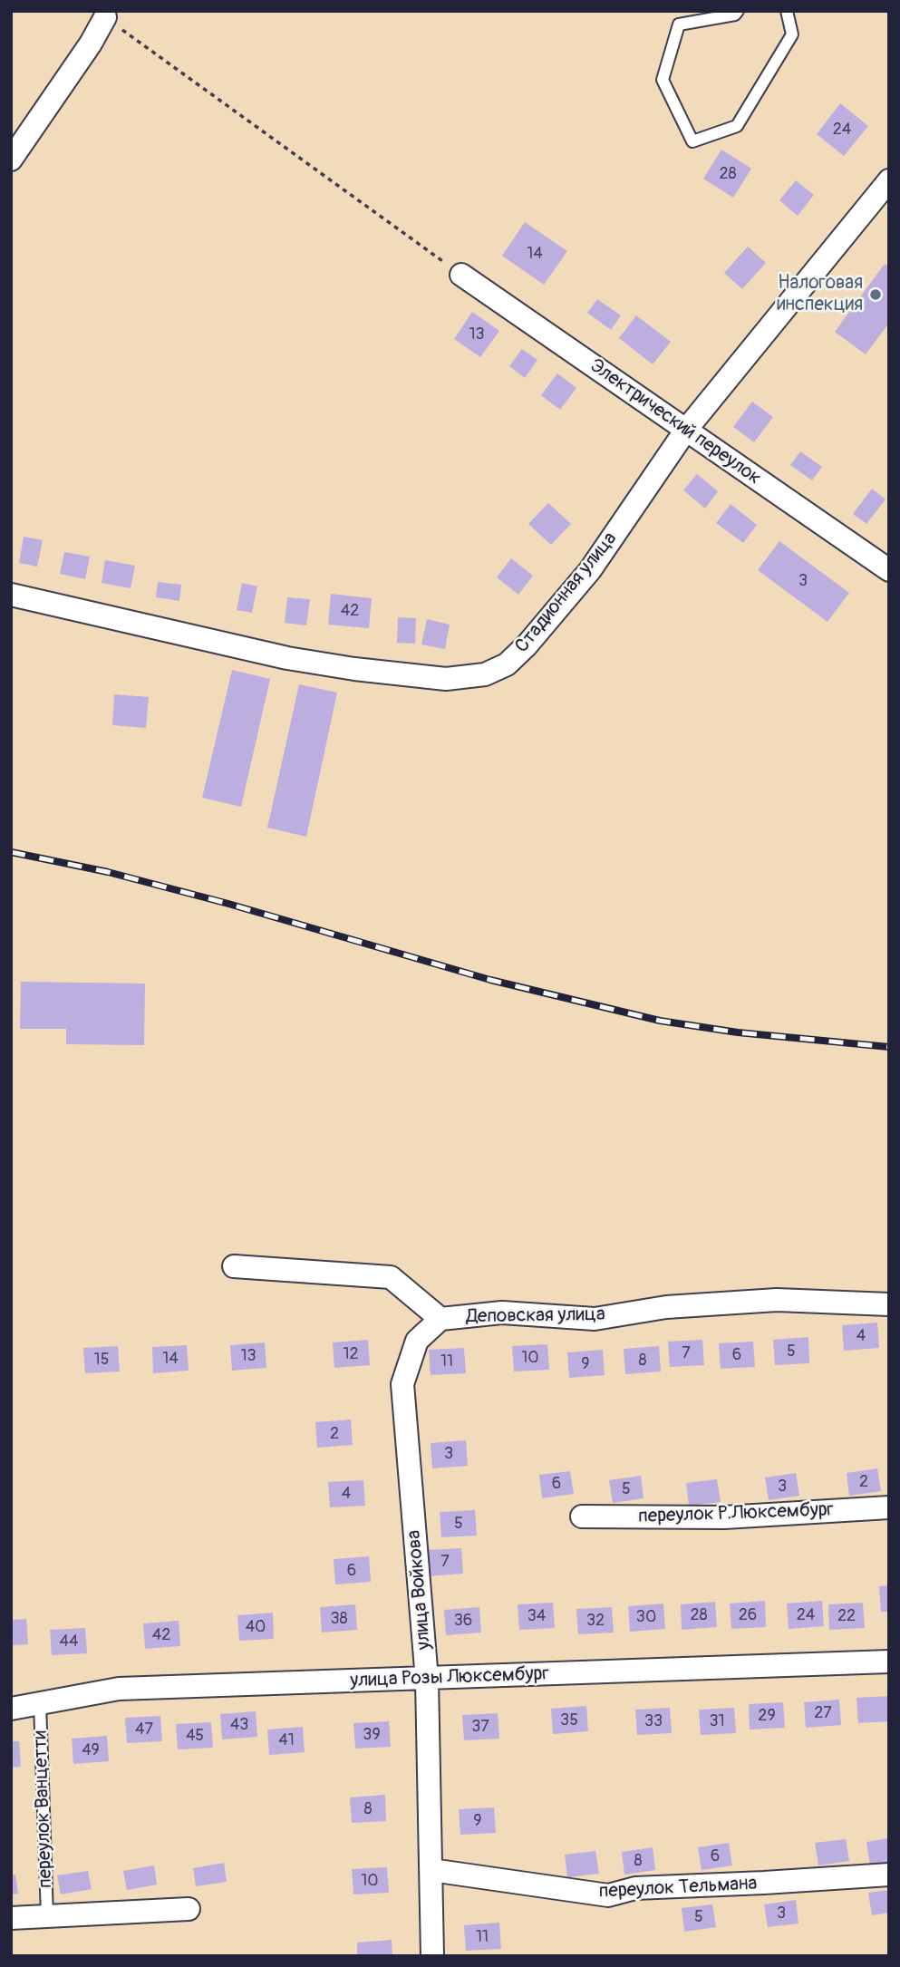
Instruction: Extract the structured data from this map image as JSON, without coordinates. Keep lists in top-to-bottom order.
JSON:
{
  "streets": {
    "street": [
      "Электрический переулок",
      "Стадионная улица",
      "Деповская улица",
      "переулок Р.Люксембург",
      "улица Войкова",
      "улица Розы Люксембург",
      "переулок Ванцетти",
      "переулок Тельмана"
    ]
  },
  "crossings": [
    ["Электрический переулок", "Стадионная улица"],
    ["Деповская улица", "улица Войкова"],
    ["улица Войкова", "улица Розы Люксембург"],
    ["улица Войкова", "переулок Тельмана"],
    ["улица Розы Люксембург", "переулок Ванцетти"]
  ],
  "places": ["Налоговая инспекция"],
  "house_numbers": [
    "24",
    "28",
    "14",
    "13",
    "3",
    "42",
    "4",
    "5",
    "7",
    "12",
    "6",
    "13",
    "10",
    "14",
    "15",
    "8",
    "11",
    "9",
    "2",
    "3",
    "2",
    "6",
    "3",
    "5",
    "4",
    "5",
    "7",
    "6",
    "28",
    "26",
    "24",
    "34",
    "22",
    "30",
    "38",
    "36",
    "32",
    "40",
    "42",
    "44",
    "27",
    "29",
    "35",
    "33",
    "31",
    "43",
    "37",
    "47",
    "39",
    "45",
    "41",
    "49",
    "8",
    "9",
    "6",
    "8",
    "10",
    "3",
    "5",
    "11"
  ]
}
